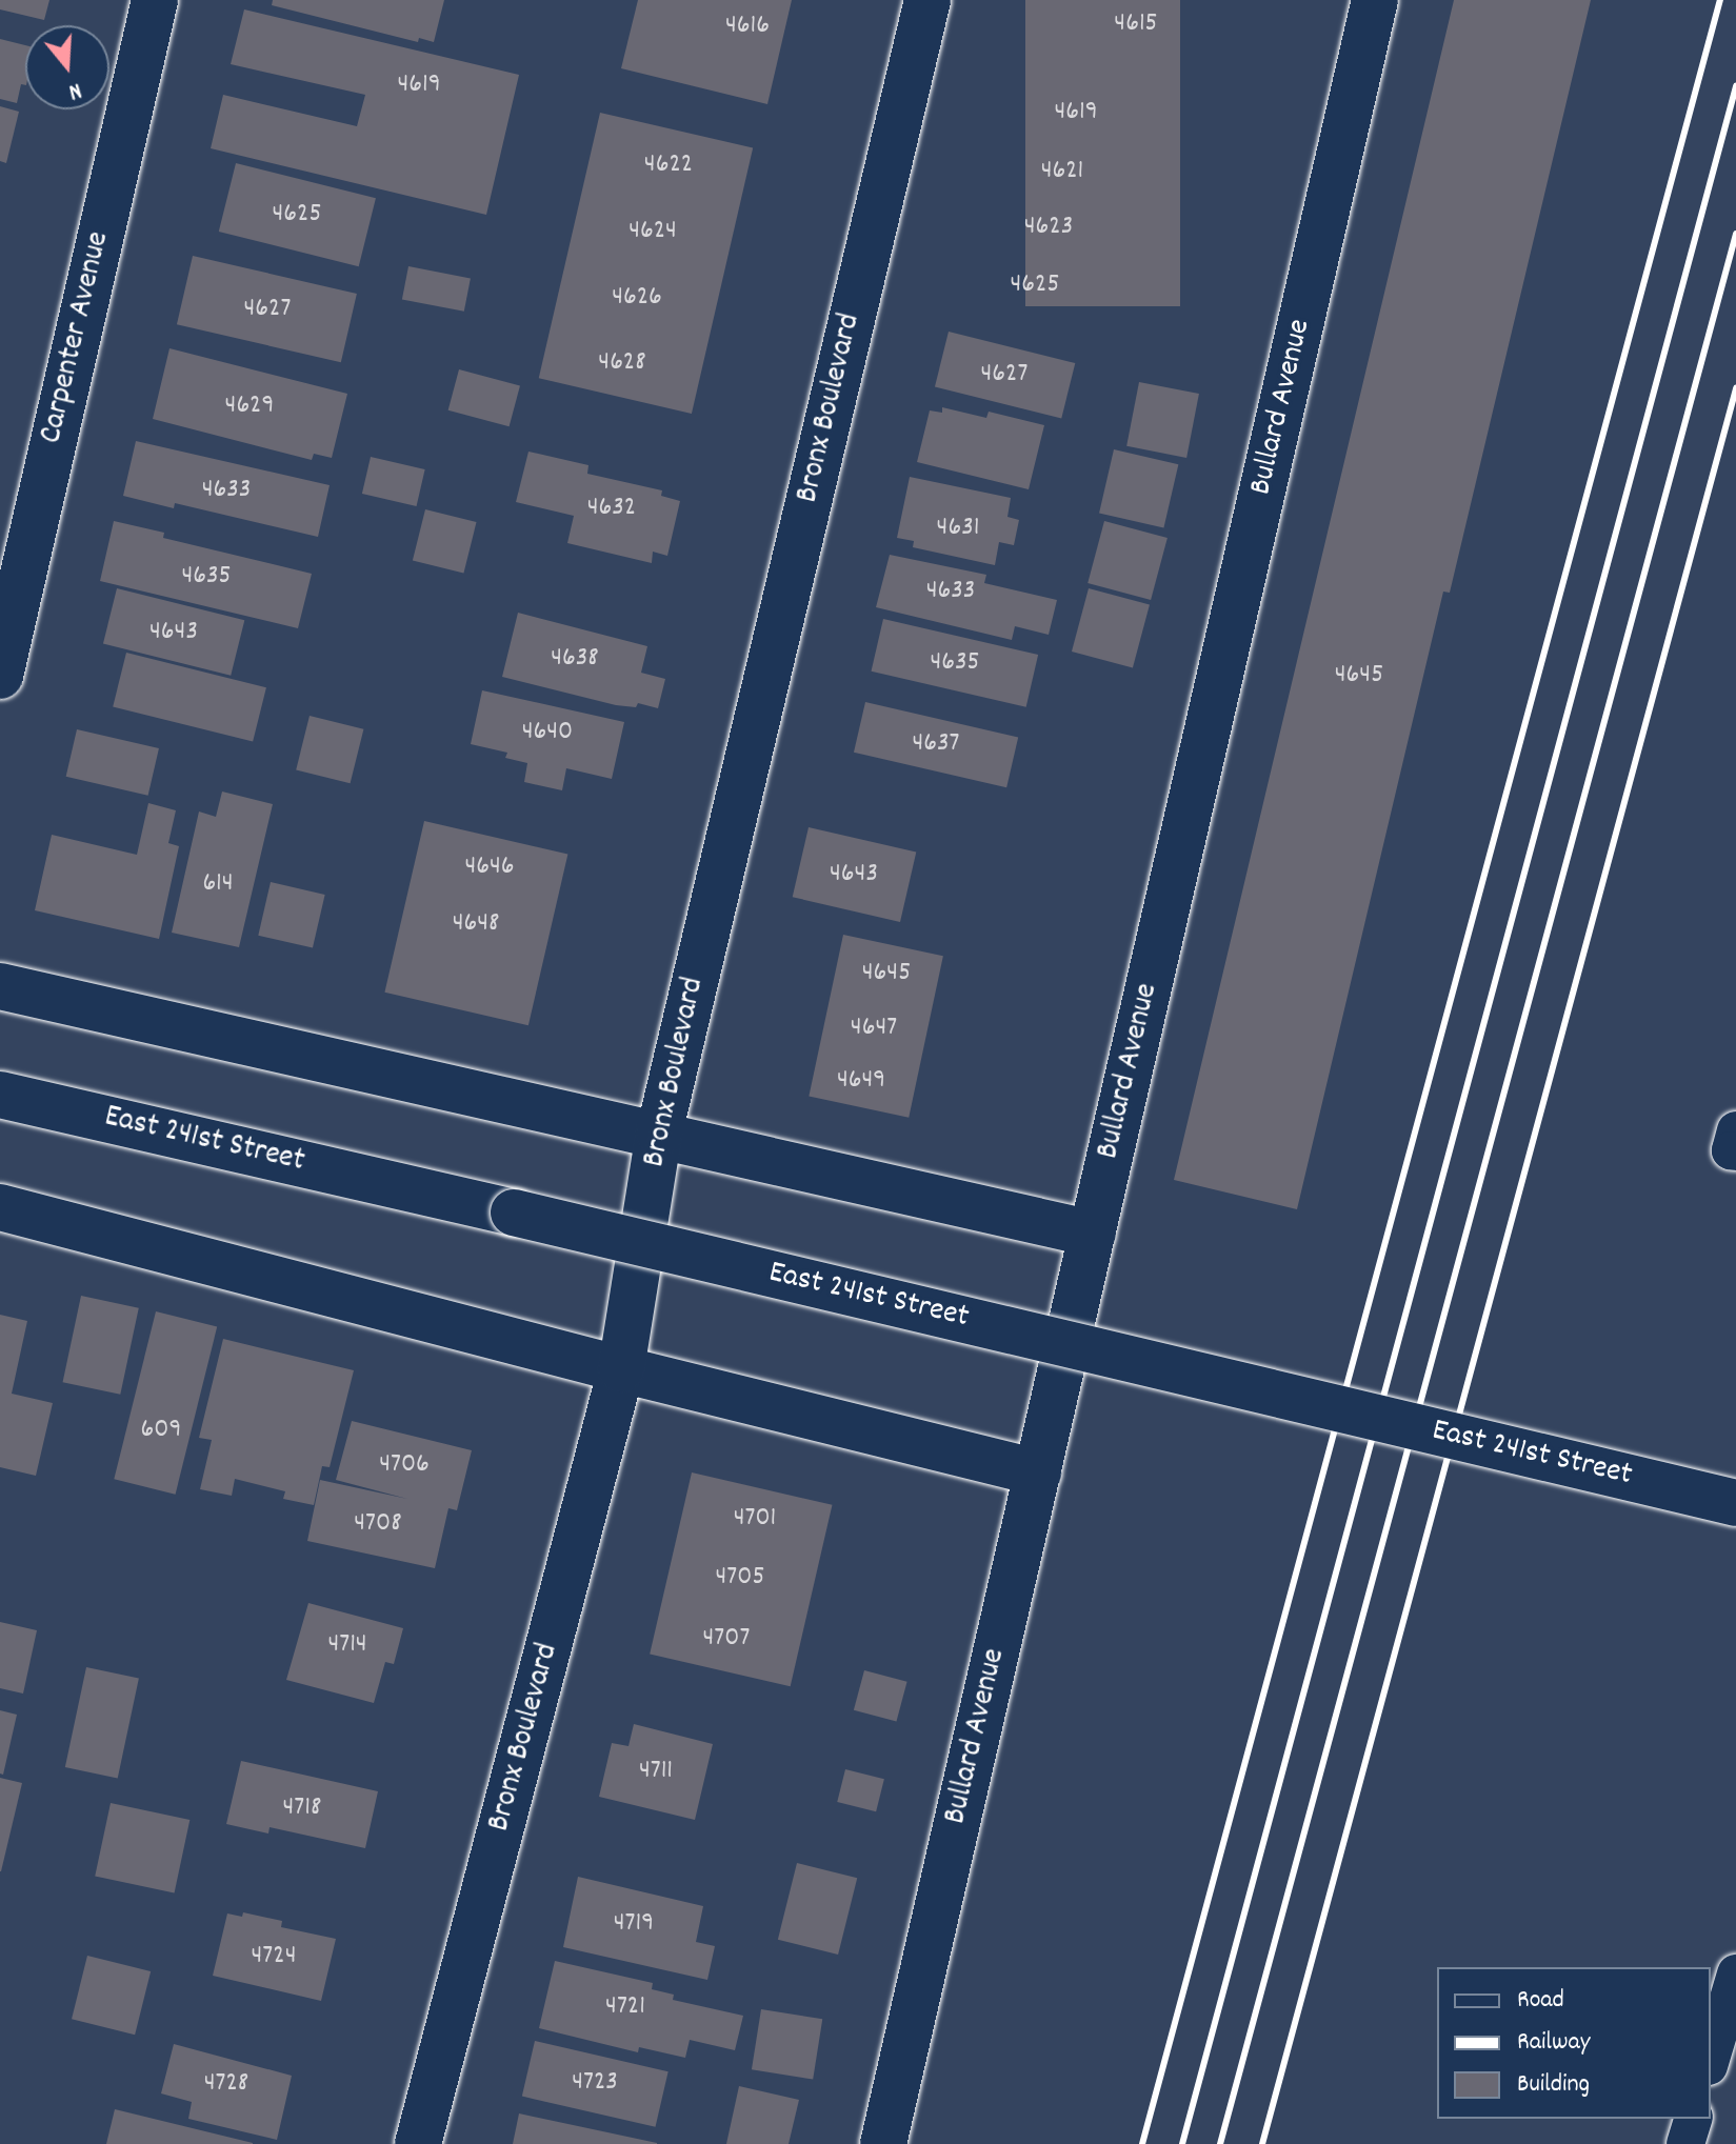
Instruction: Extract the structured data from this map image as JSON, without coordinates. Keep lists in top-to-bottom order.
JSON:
{
  "streets": {
    "street": [
      "Carpenter Avenue",
      "Bullard Avenue",
      "Bronx Boulevard",
      "East 241st Street"
    ]
  },
  "house_numbers": [
    "4615",
    "4616",
    "4619",
    "4619",
    "4622",
    "4621",
    "4625",
    "4623",
    "4624",
    "4625",
    "4626",
    "4627",
    "4628",
    "4627",
    "4629",
    "4633",
    "4632",
    "4631",
    "4635",
    "4633",
    "4643",
    "4638",
    "4635",
    "4645",
    "4640",
    "4637",
    "4646",
    "4643",
    "614",
    "4648",
    "4645",
    "4647",
    "4649",
    "609",
    "4706",
    "4701",
    "4708",
    "4705",
    "4707",
    "4714",
    "4711",
    "4718",
    "4719",
    "4724",
    "4721",
    "4723",
    "4728"
  ],
  "legend": ["Road", "Railway", "Building"],
  "north": "bottom"
}
